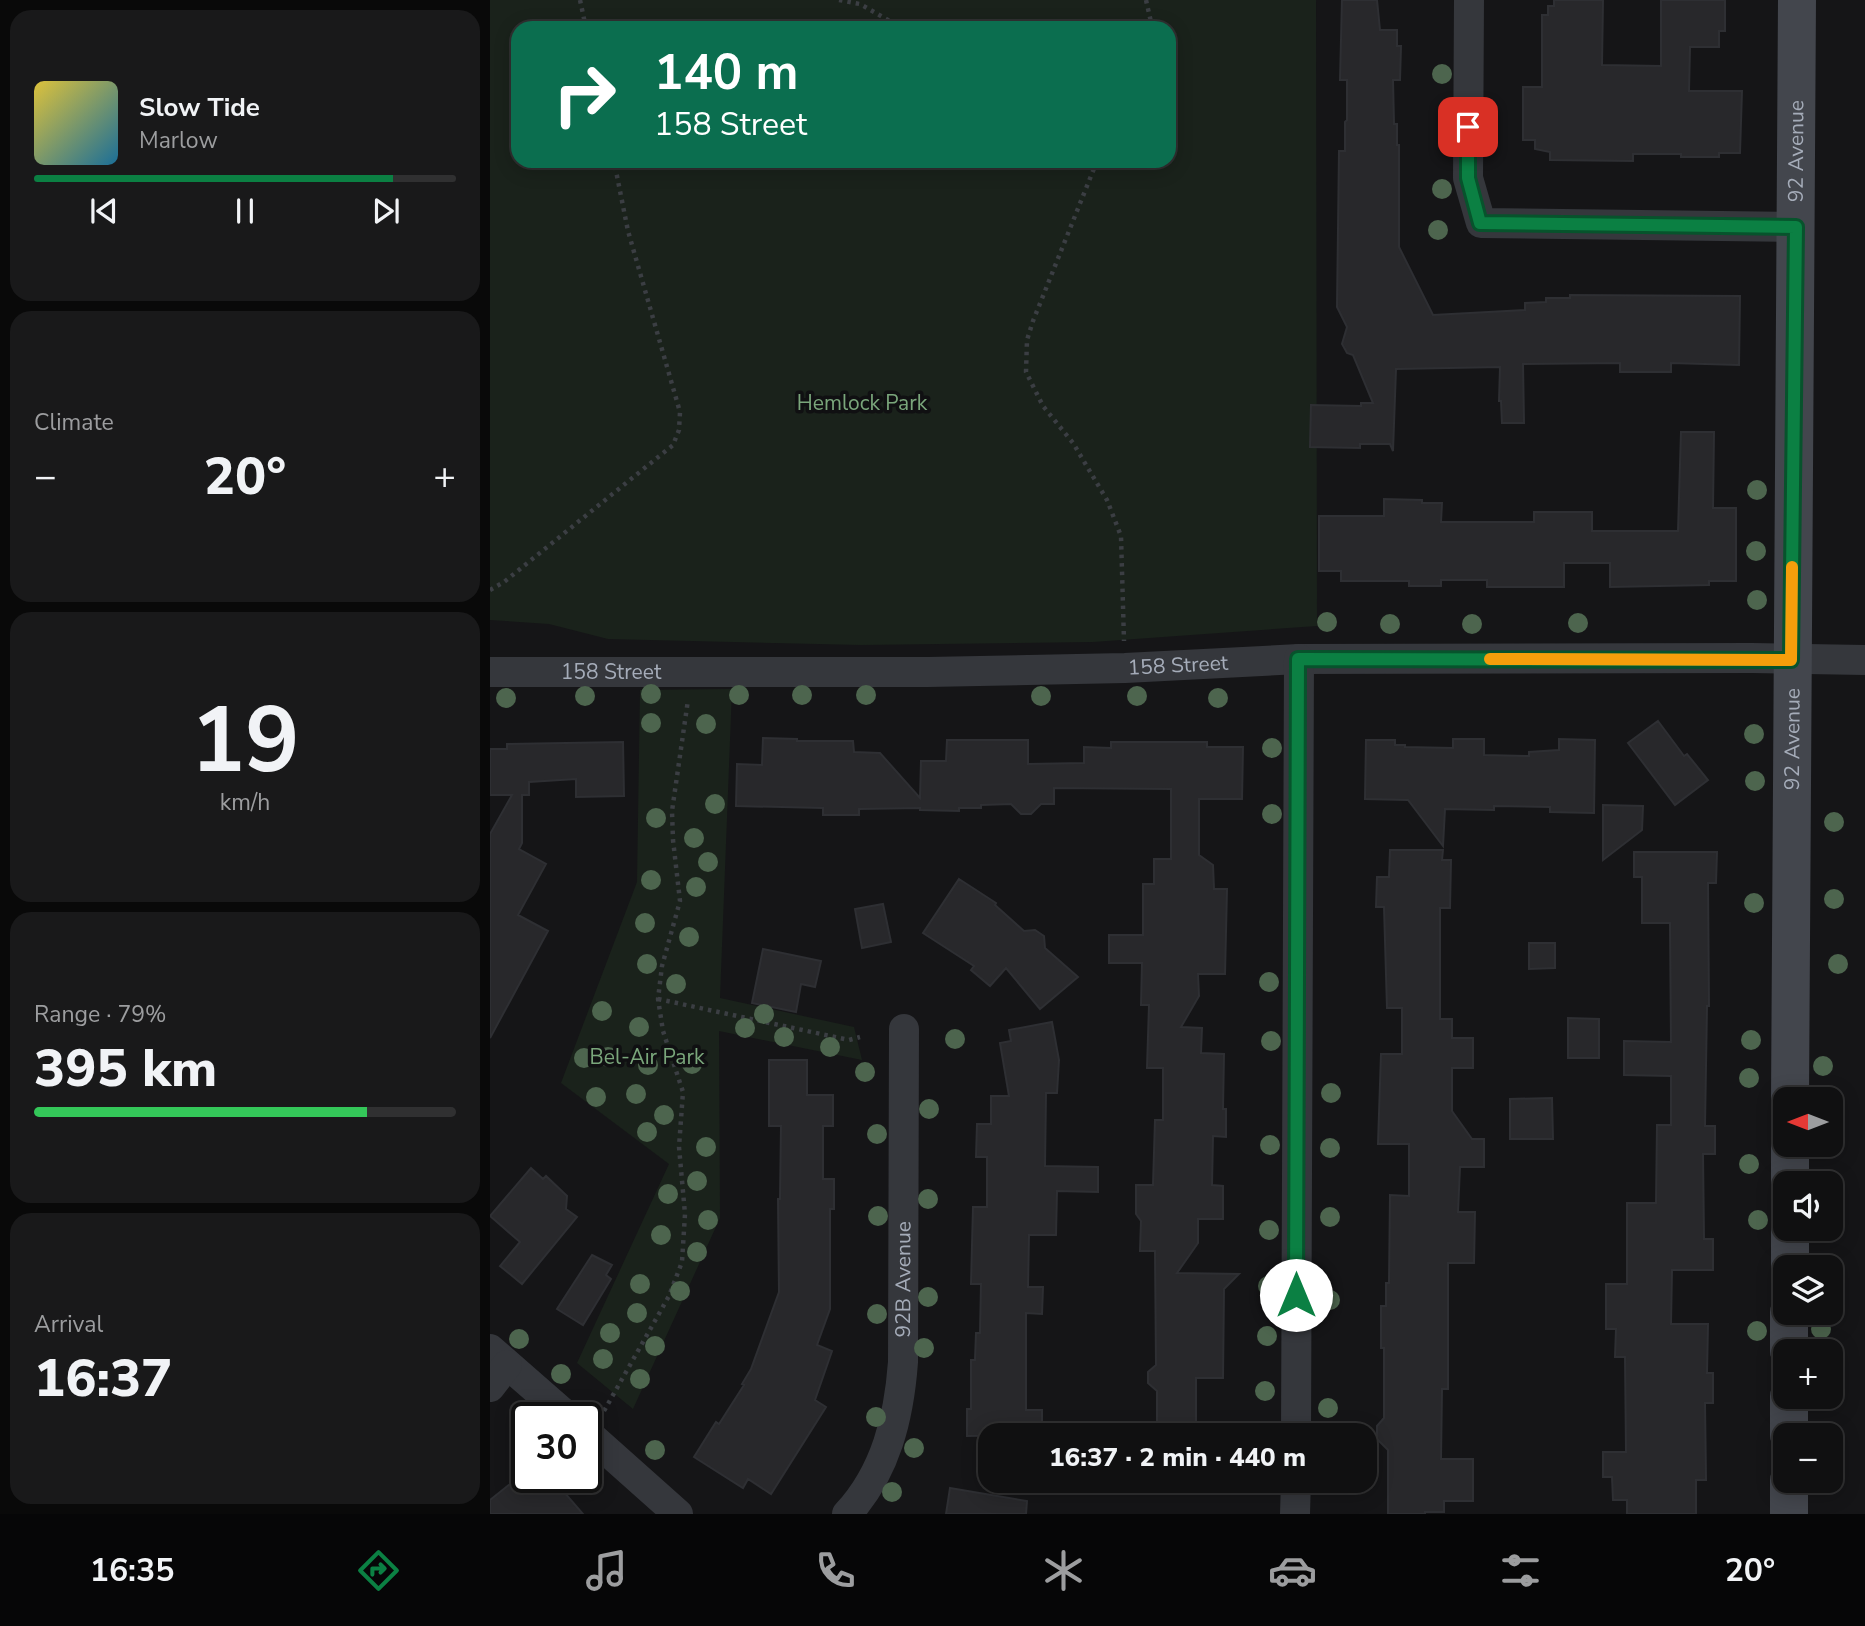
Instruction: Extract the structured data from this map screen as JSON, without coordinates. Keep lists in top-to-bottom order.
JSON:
{
  "streets": {
    "street": ["92 Avenue", "158 Street", "92B Avenue"]
  },
  "crossings": [
    ["92 Avenue", "158 Street"]
  ],
  "parks": ["Hemlock Park", "Bel-Air Park"],
  "north": "left",
  "page": {
    "turn": ["140 m", "158 Street"],
    "song": ["Slow Tide", "Marlow"],
    "tile": [
      "Climate",
      ["19", "km/h"],
      ["Range · 79%", "395 km"],
      ["Arrival", "16:37"]
    ],
    "heat": ["−", "20°", "+"],
    "map_buttons": ["+", "−"],
    "limit": "30",
    "trip": "16:37 · 2 min · 440 m",
    "tabs": ["16:35", "20°"]
  }
}
